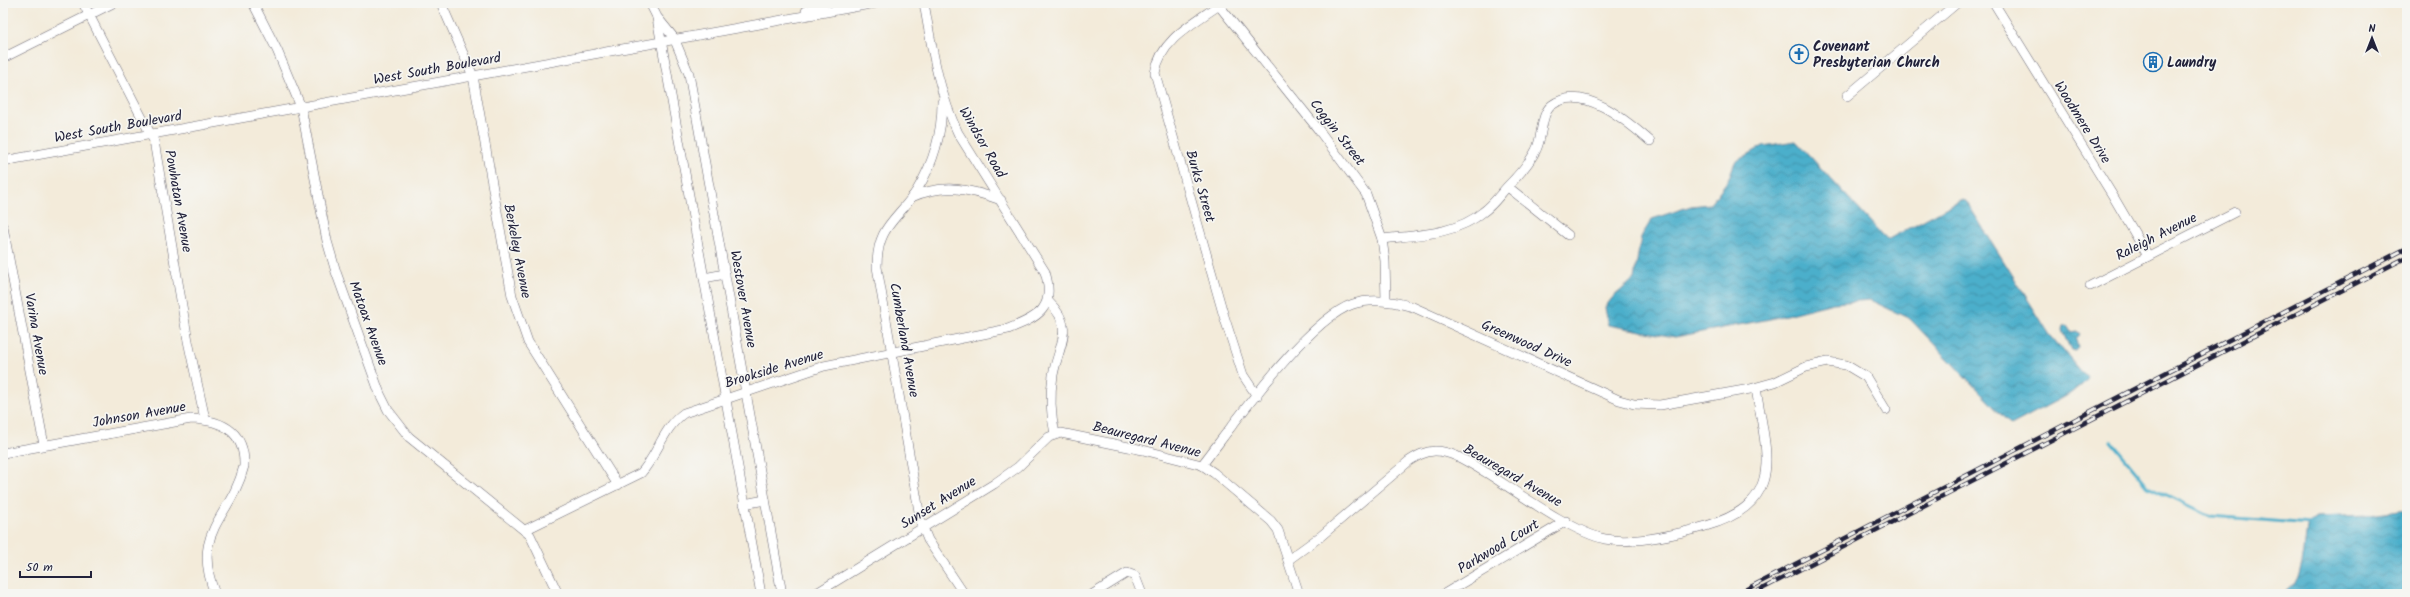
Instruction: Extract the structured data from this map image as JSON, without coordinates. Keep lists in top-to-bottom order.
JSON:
{
  "streets": {
    "street": [
      "West South Boulevard",
      "Woodmere Drive",
      "Coggin Street",
      "Windsor Road",
      "Burks Street",
      "Powhatan Avenue",
      "Raleigh Avenue",
      "Berkeley Avenue",
      "Westover Avenue",
      "Matoax Avenue",
      "Varina Avenue",
      "Cumberland Avenue",
      "Greenwood Drive",
      "Brookside Avenue",
      "Johnson Avenue",
      "Beauregard Avenue",
      "Sunset Avenue",
      "Parkwood Court"
    ]
  },
  "crossings": [
    ["West South Boulevard", "Powhatan Avenue"],
    ["West South Boulevard", "Berkeley Avenue"],
    ["West South Boulevard", "Westover Avenue"],
    ["West South Boulevard", "Matoax Avenue"],
    ["Woodmere Drive", "Raleigh Avenue"],
    ["Coggin Street", "Burks Street"],
    ["Coggin Street", "Greenwood Drive"],
    ["Windsor Road", "Cumberland Avenue"],
    ["Windsor Road", "Brookside Avenue"],
    ["Burks Street", "Greenwood Drive"],
    ["Powhatan Avenue", "Johnson Avenue"],
    ["Berkeley Avenue", "Brookside Avenue"],
    ["Westover Avenue", "Brookside Avenue"],
    ["Matoax Avenue", "Brookside Avenue"],
    ["Varina Avenue", "Johnson Avenue"],
    ["Cumberland Avenue", "Brookside Avenue"],
    ["Cumberland Avenue", "Sunset Avenue"],
    ["Greenwood Drive", "Beauregard Avenue"],
    ["Beauregard Avenue", "Sunset Avenue"],
    ["Beauregard Avenue", "Parkwood Court"]
  ],
  "places": {
    "church": ["Covenant Presbyterian Church"],
    "building": ["Laundry"]
  },
  "scale_bar": "50 m",
  "north": "top"
}
